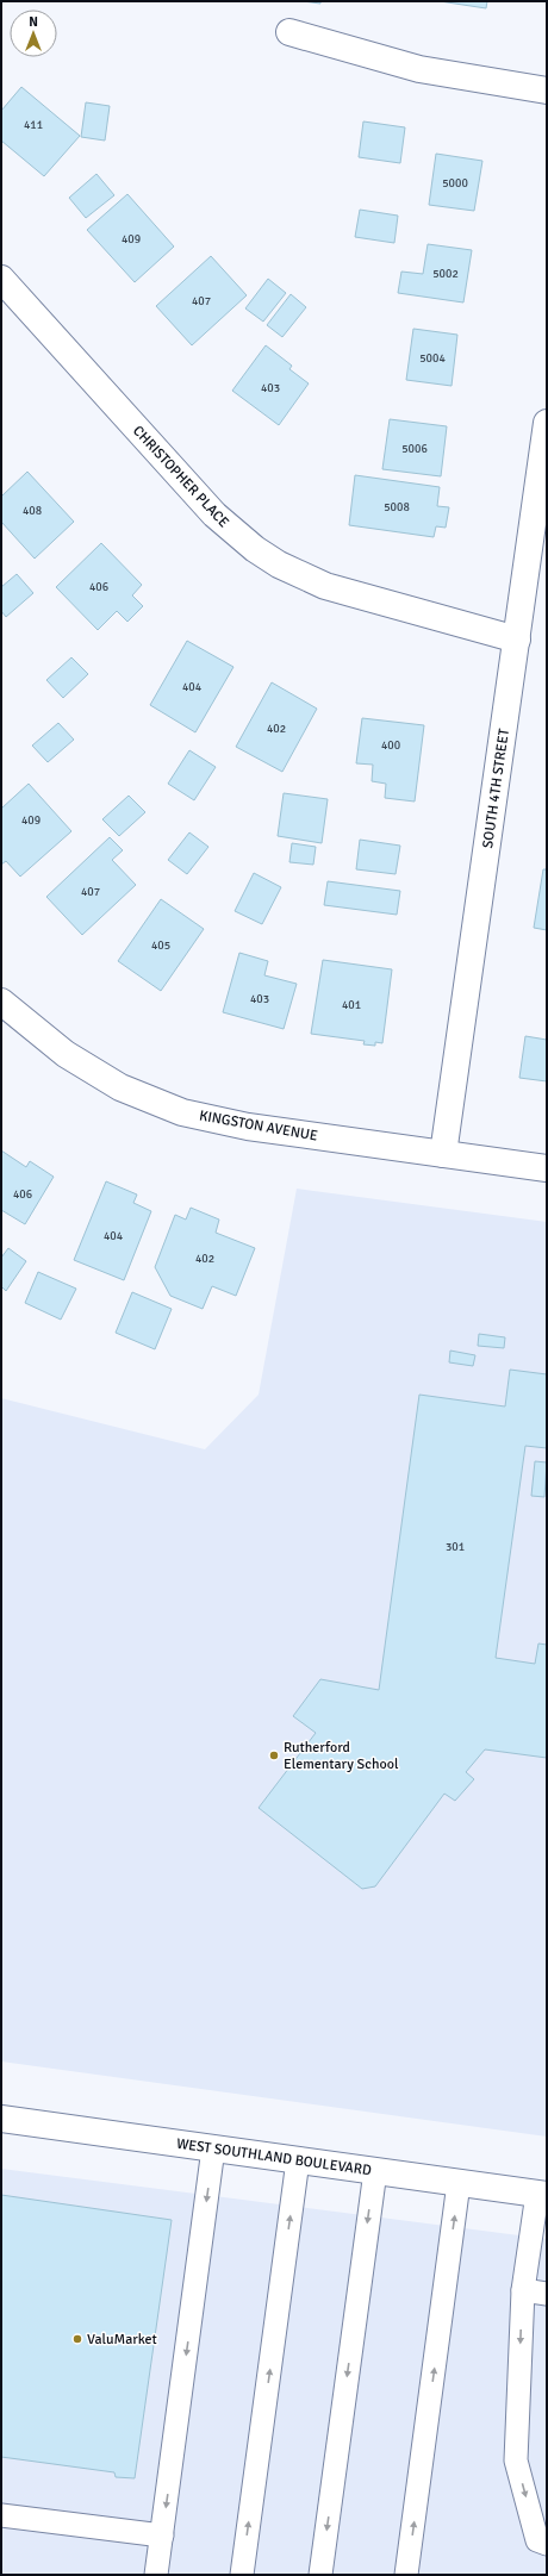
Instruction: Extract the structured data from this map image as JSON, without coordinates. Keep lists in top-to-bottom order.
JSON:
{
  "streets": {
    "street": [
      "CHRISTOPHER PLACE",
      "SOUTH 4TH STREET",
      "KINGSTON AVENUE",
      "WEST SOUTHLAND BOULEVARD"
    ]
  },
  "crossings": [
    ["CHRISTOPHER PLACE", "SOUTH 4TH STREET"],
    ["SOUTH 4TH STREET", "KINGSTON AVENUE"]
  ],
  "places": ["Rutherford Elementary School", "ValuMarket"],
  "house_numbers": [
    "411",
    "5000",
    "409",
    "5002",
    "407",
    "5004",
    "403",
    "5006",
    "5008",
    "408",
    "406",
    "404",
    "402",
    "400",
    "409",
    "407",
    "405",
    "403",
    "401",
    "406",
    "404",
    "402",
    "301"
  ],
  "north": "top"
}
